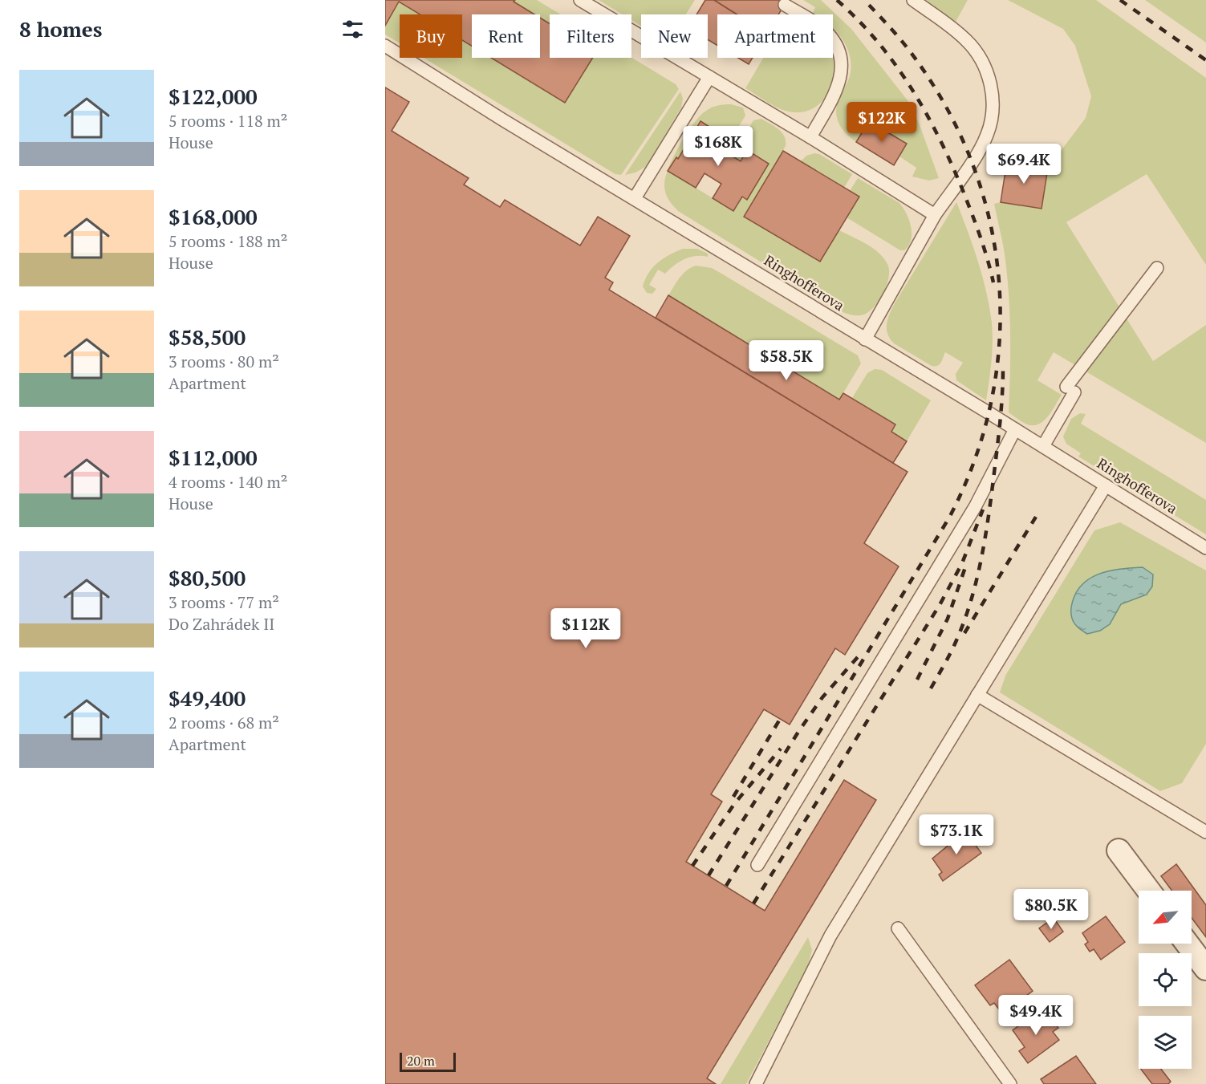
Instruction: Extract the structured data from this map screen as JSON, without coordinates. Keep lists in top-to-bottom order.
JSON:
{
  "streets": {
    "lane": ["Ringhofferova"]
  },
  "scale_bar": "20 m",
  "north": "bottom left",
  "page": {
    "heading": "8 homes",
    "chip": [
      "Buy",
      "Rent",
      "Filters",
      "New",
      "Apartment"
    ],
    "list": [
      {
        "name": "$122,000",
        "note": "5 rooms · 118 m² · House"
      },
      {
        "name": "$168,000",
        "note": "5 rooms · 188 m² · House"
      },
      {
        "name": "$58,500",
        "note": "3 rooms · 80 m² · Apartment"
      },
      {
        "name": "$112,000",
        "note": "4 rooms · 140 m² · House"
      },
      {
        "name": "$80,500",
        "note": "3 rooms · 77 m² · Do Zahrádek II"
      },
      {
        "name": "$49,400",
        "note": "2 rooms · 68 m² · Apartment"
      }
    ],
    "price": [
      "$122K",
      "$168K",
      "$69.4K",
      "$58.5K",
      "$112K",
      "$73.1K",
      "$80.5K",
      "$49.4K"
    ],
    "scale": "20 m"
  }
}
